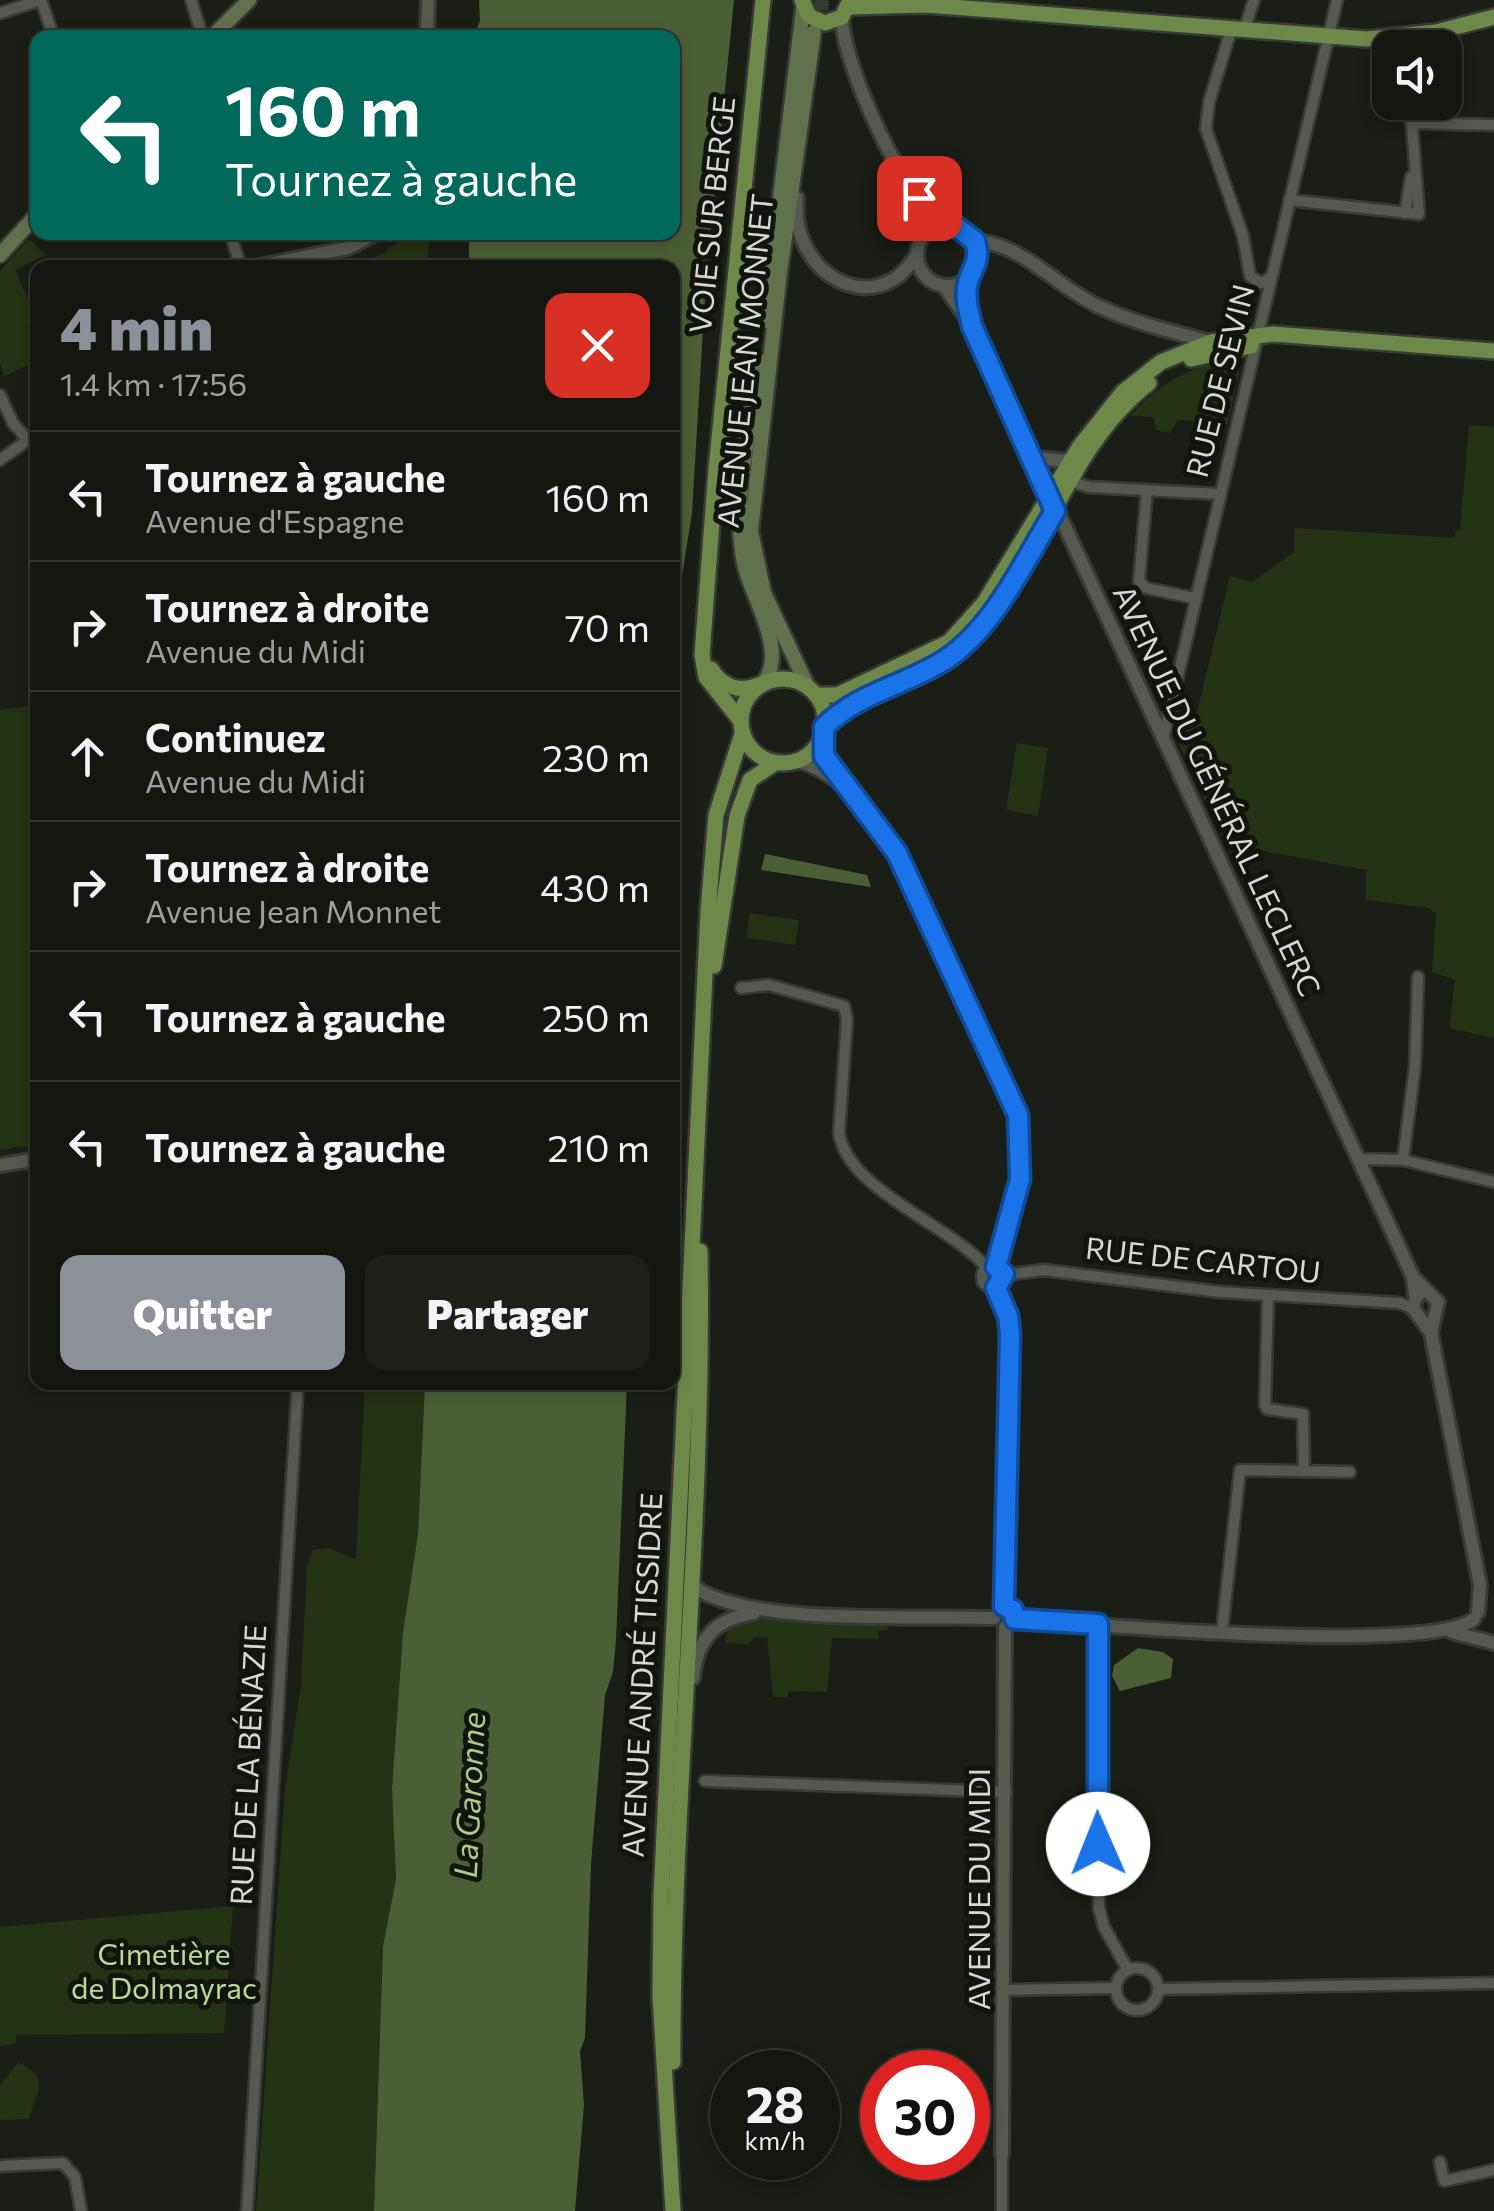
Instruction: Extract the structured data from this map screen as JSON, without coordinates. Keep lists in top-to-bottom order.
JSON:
{
  "streets": {
    "main road": ["VOIE SUR BERGE", "AVENUE JEAN MONNET", "AVENUE ANDRÉ TISSIDRE"],
    "street": [
      "RUE DE SEVIN",
      "AVENUE DU GÉNÉRAL LECLERC",
      "RUE DE CARTOU",
      "RUE DE LA BÉNAZIE",
      "AVENUE DU MIDI"
    ]
  },
  "crossings": [
    ["AVENUE JEAN MONNET", "AVENUE ANDRÉ TISSIDRE"],
    ["RUE DE SEVIN", "AVENUE DU GÉNÉRAL LECLERC"],
    ["AVENUE DU GÉNÉRAL LECLERC", "RUE DE CARTOU"]
  ],
  "water": ["La Garonne"],
  "parks": ["Cimetière de Dolmayrac"],
  "page": {
    "turn": ["160 m", "Tournez à gauche"],
    "heading": ["4 min", "1.4 km · 17:56"],
    "list": [
      {
        "name": "Tournez à gauche",
        "note": "Avenue d'Espagne",
        "value": "160 m"
      },
      {
        "name": "Tournez à droite",
        "note": "Avenue du Midi",
        "value": "70 m"
      },
      {
        "name": "Continuez",
        "note": "Avenue du Midi",
        "value": "230 m"
      },
      {
        "name": "Tournez à droite",
        "note": "Avenue Jean Monnet",
        "value": "430 m"
      },
      {
        "name": "Tournez à gauche",
        "value": "250 m"
      },
      {
        "name": "Tournez à gauche",
        "value": "210 m"
      }
    ],
    "buttons": ["Quitter", "Partager"],
    "speed": "28 km/h",
    "limit": "30"
  }
}
